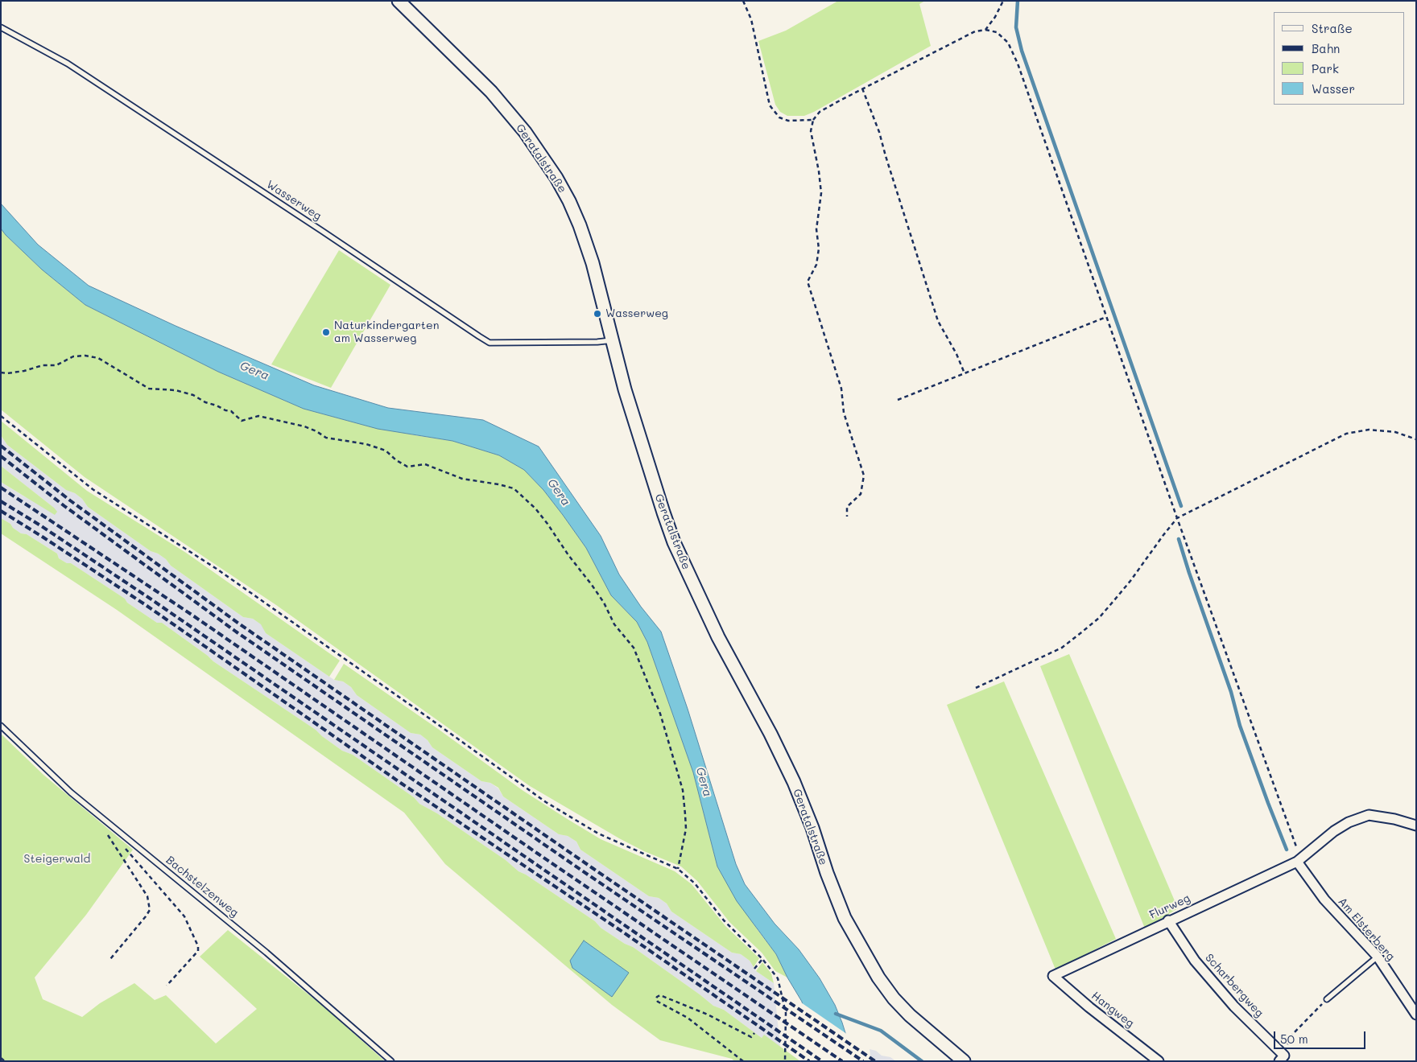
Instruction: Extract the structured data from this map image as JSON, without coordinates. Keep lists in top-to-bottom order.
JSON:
{
  "streets": {
    "street": [
      "Geratalstraße",
      "Flurweg",
      "Am Elsterberg",
      "Scharbergweg",
      "Hangweg"
    ],
    "lane": ["Wasserweg", "Bachstelzenweg"]
  },
  "crossings": [
    ["Geratalstraße", "Wasserweg"],
    ["Flurweg", "Am Elsterberg"],
    ["Flurweg", "Scharbergweg"],
    ["Flurweg", "Hangweg"]
  ],
  "water": ["Gera"],
  "parks": ["Steigerwald"],
  "places": ["Wasserweg", "Naturkindergarten am Wasserweg"],
  "legend": [
    "Straße",
    "Bahn",
    "Park",
    "Wasser"
  ],
  "scale_bar": "50 m"
}
